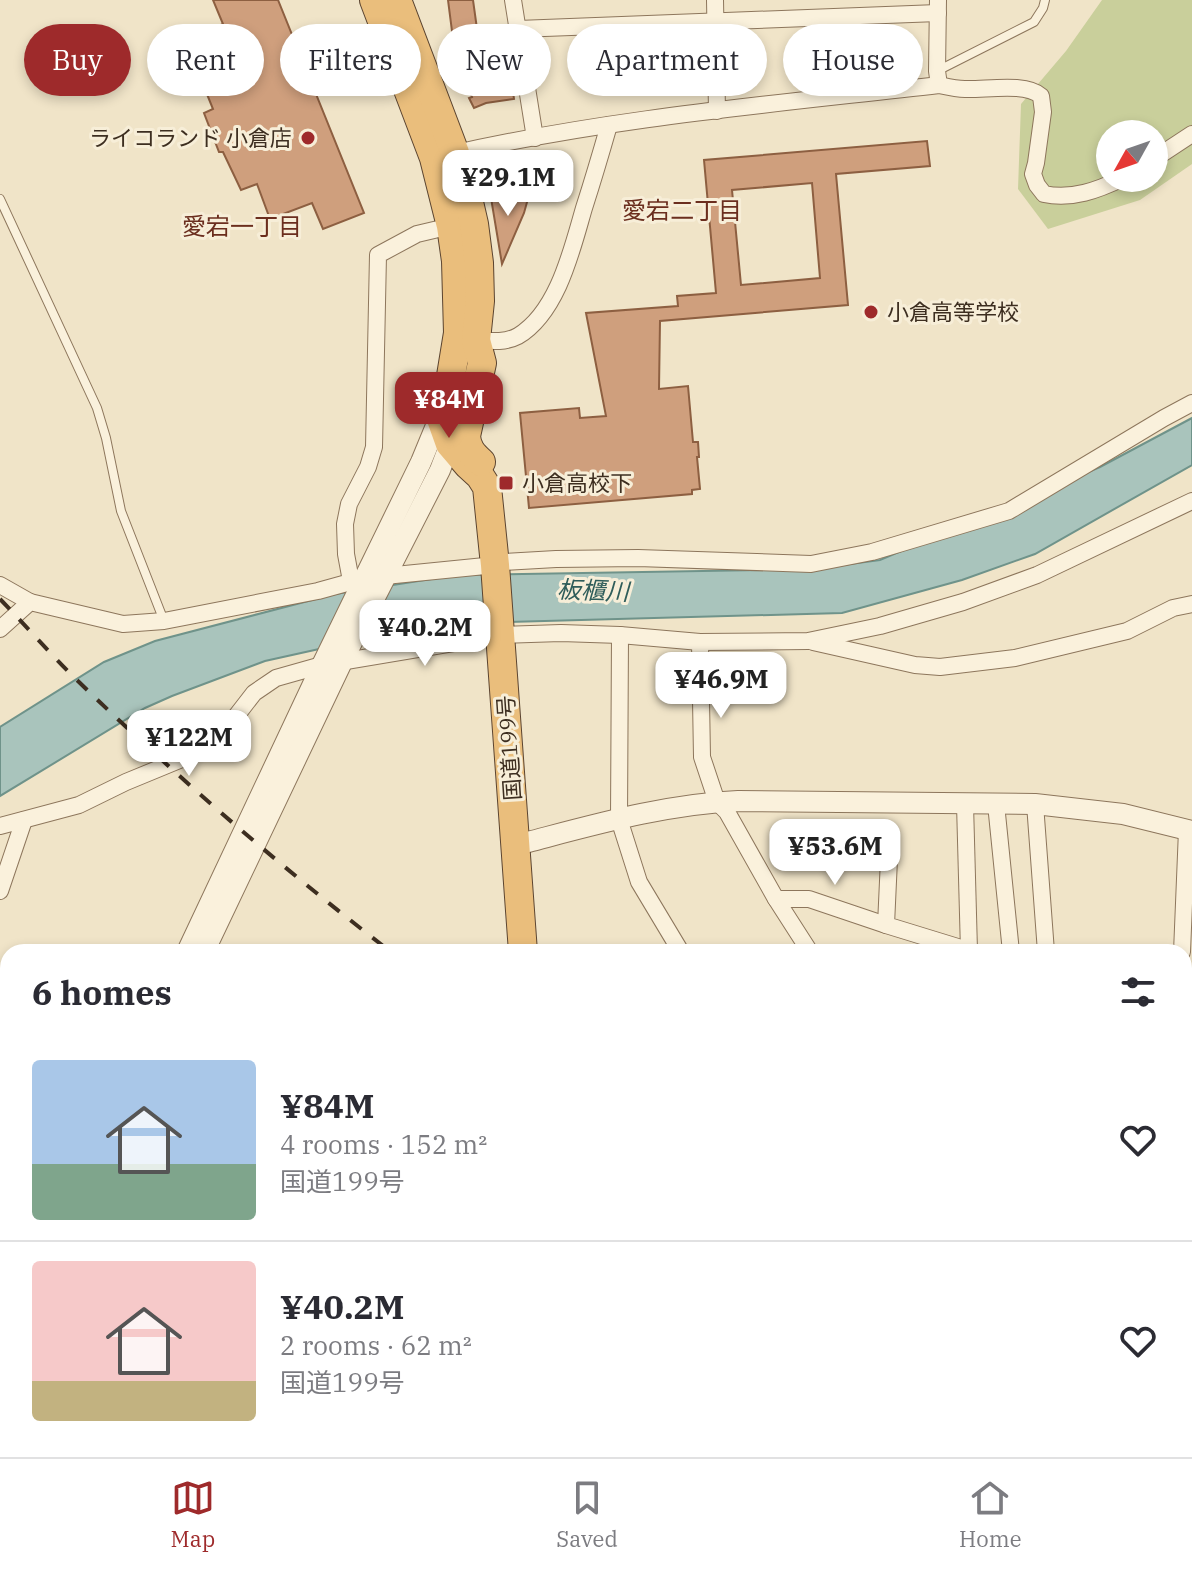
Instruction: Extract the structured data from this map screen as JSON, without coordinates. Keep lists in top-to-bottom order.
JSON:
{
  "streets": {
    "highway": ["国道199号"]
  },
  "districts": ["愛宕二丁目", "愛宕一丁目"],
  "water": ["板櫃川"],
  "places": {
    "other": ["ライコランド 小倉店", "小倉高等学校"],
    "transit": ["小倉高校下"]
  },
  "north": "bottom left",
  "page": {
    "chip": [
      "Buy",
      "Rent",
      "Filters",
      "New",
      "Apartment",
      "House"
    ],
    "price": [
      "¥29.1M",
      "¥84M",
      "¥40.2M",
      "¥46.9M",
      "¥122M",
      "¥53.6M"
    ],
    "heading": "6 homes",
    "list": [
      {
        "name": "¥84M",
        "note": "4 rooms · 152 m² · 国道199号"
      },
      {
        "name": "¥40.2M",
        "note": "2 rooms · 62 m² · 国道199号"
      }
    ],
    "tabs": ["Map", "Saved", "Home"]
  }
}
